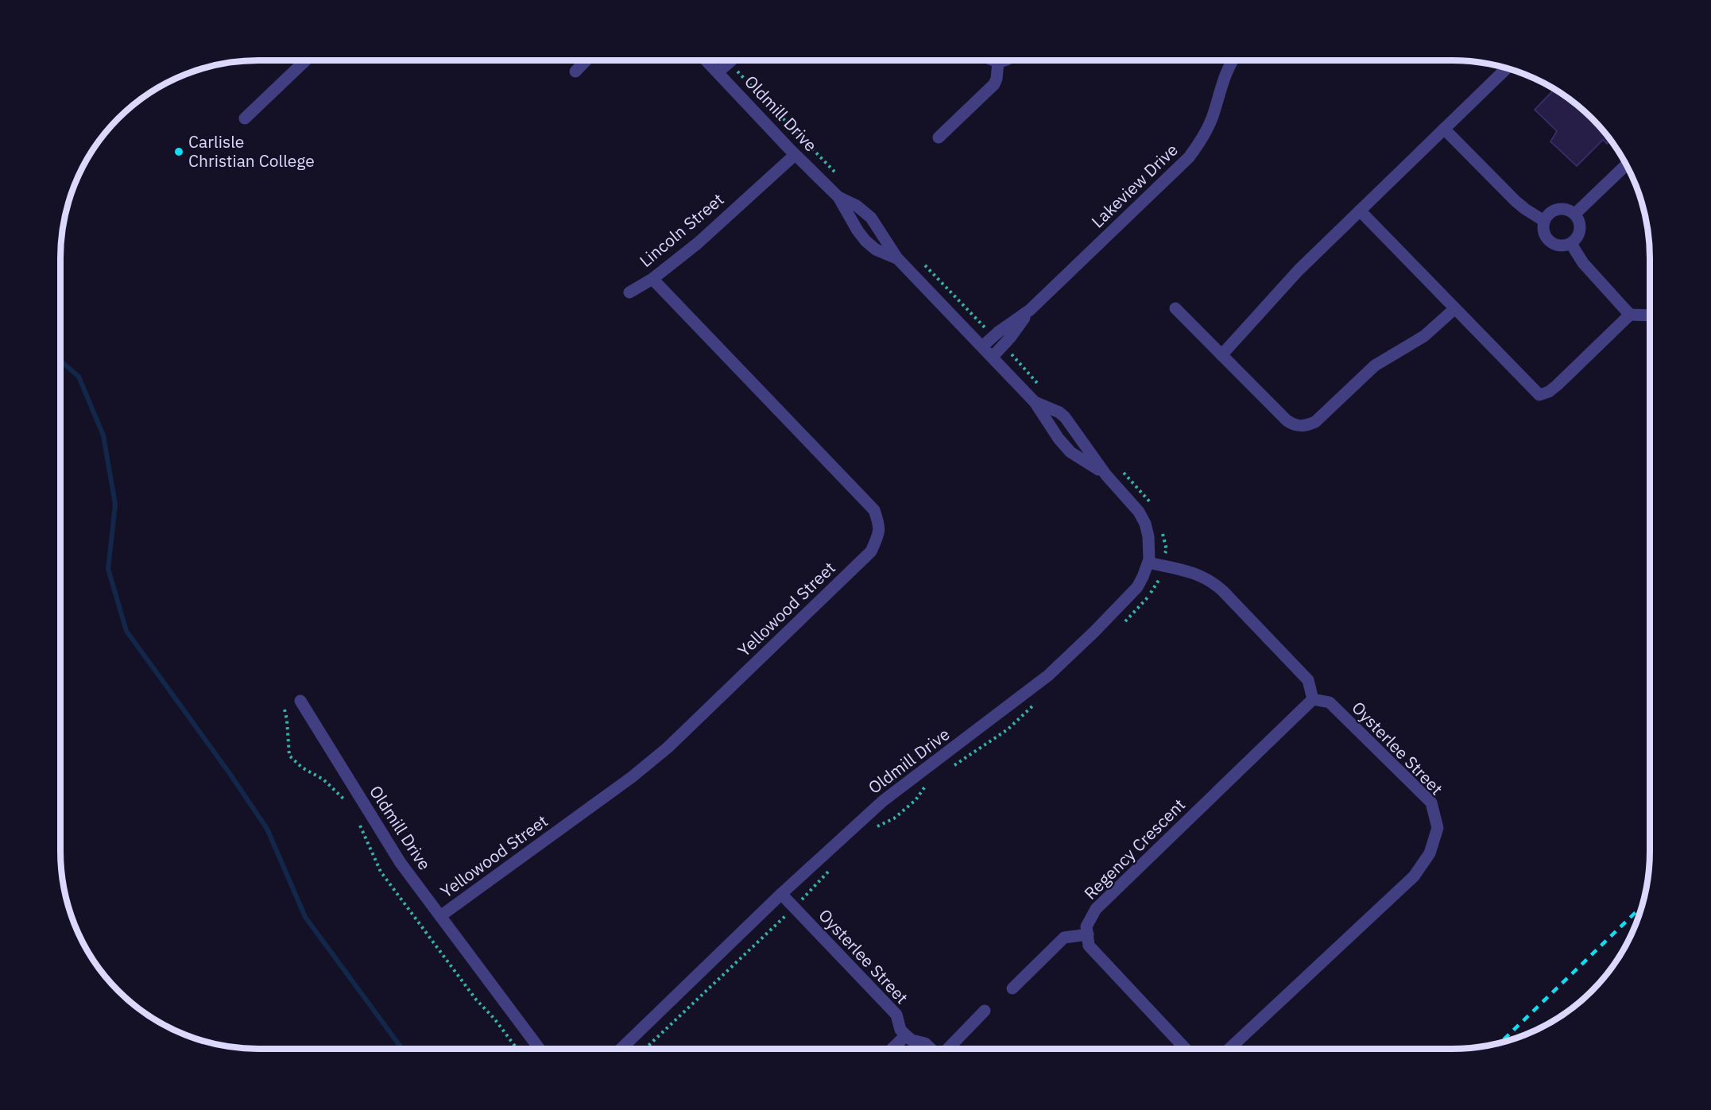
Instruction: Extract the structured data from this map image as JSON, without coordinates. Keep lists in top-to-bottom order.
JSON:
{
  "streets": {
    "street": [
      "Oldmill Drive",
      "Lakeview Drive",
      "Lincoln Street",
      "Yellowood Street",
      "Oysterlee Street",
      "Regency Crescent"
    ]
  },
  "crossings": [
    ["Oldmill Drive", "Lakeview Drive"],
    ["Oldmill Drive", "Lincoln Street"],
    ["Oldmill Drive", "Yellowood Street"],
    ["Oldmill Drive", "Oysterlee Street"],
    ["Lincoln Street", "Yellowood Street"],
    ["Oysterlee Street", "Regency Crescent"]
  ],
  "places": ["Carlisle Christian College"]
}
